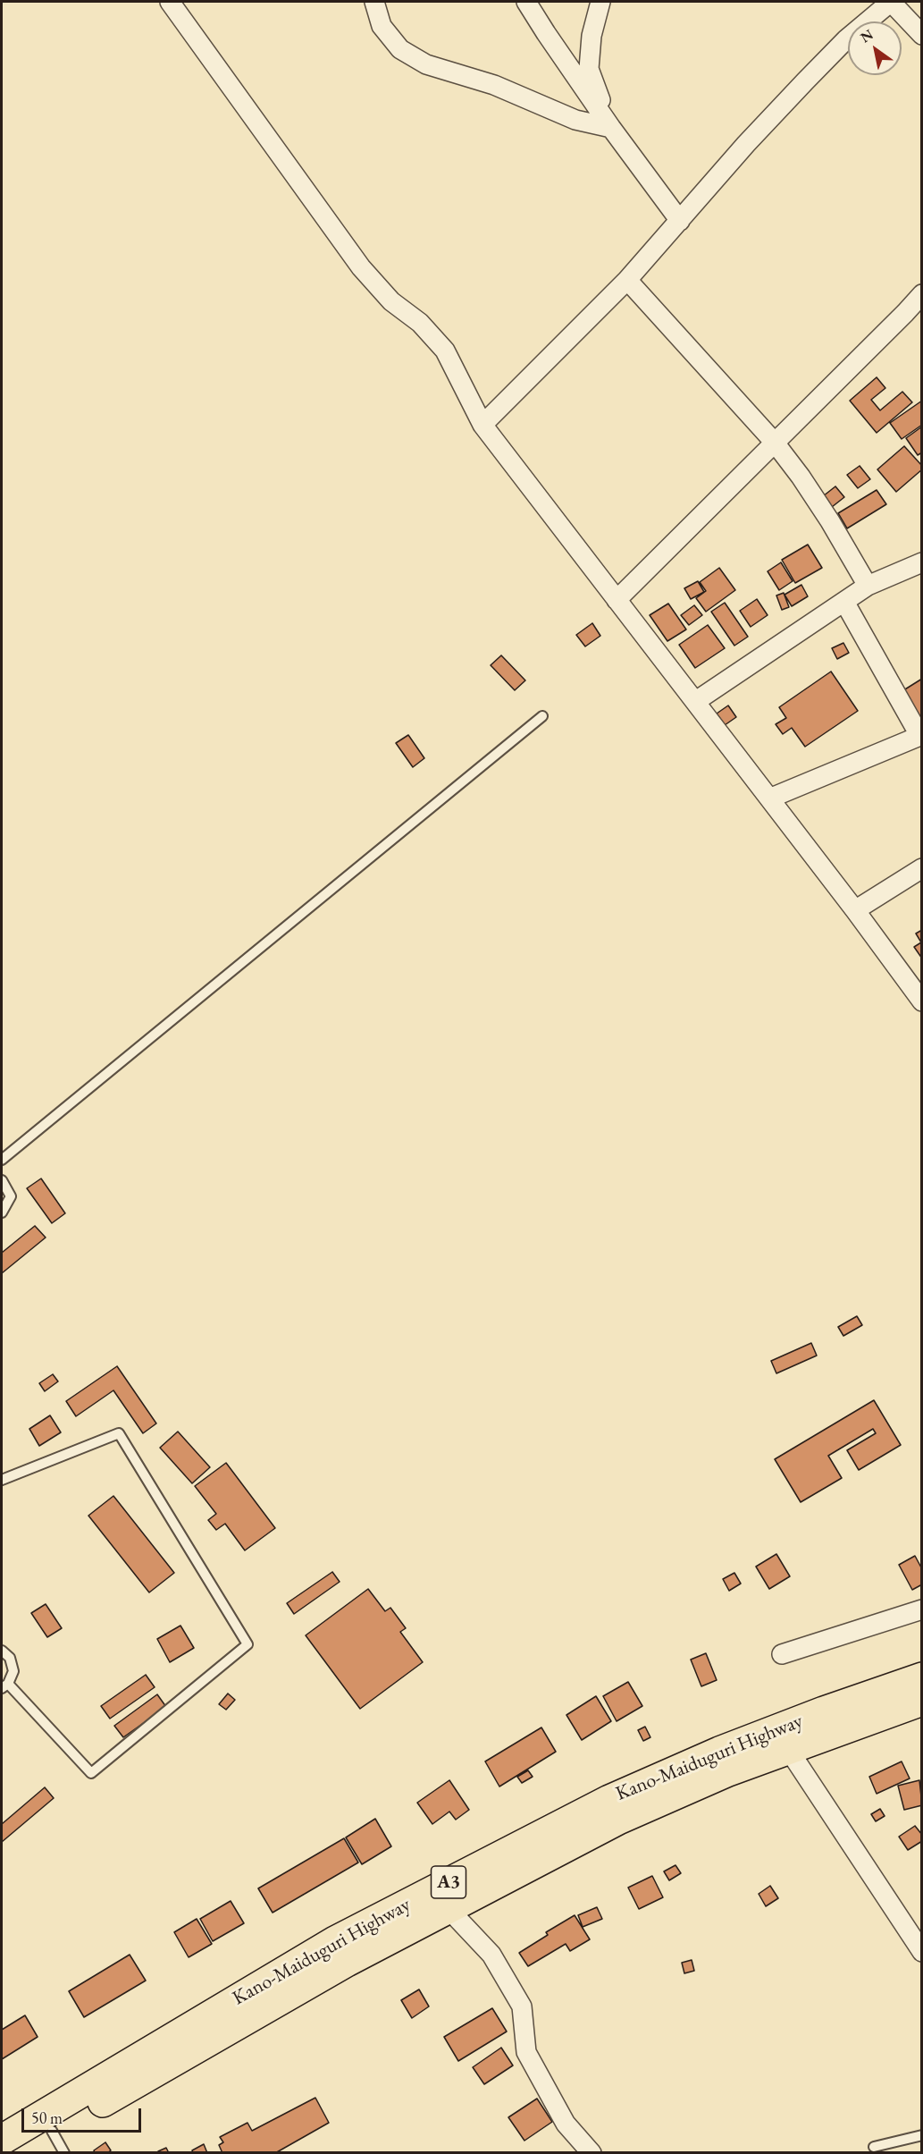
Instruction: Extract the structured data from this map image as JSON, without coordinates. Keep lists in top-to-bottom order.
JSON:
{
  "streets": {
    "highway": ["Kano-Maiduguri Highway", "A3"]
  },
  "scale_bar": "50 m",
  "north": "top left"
}
